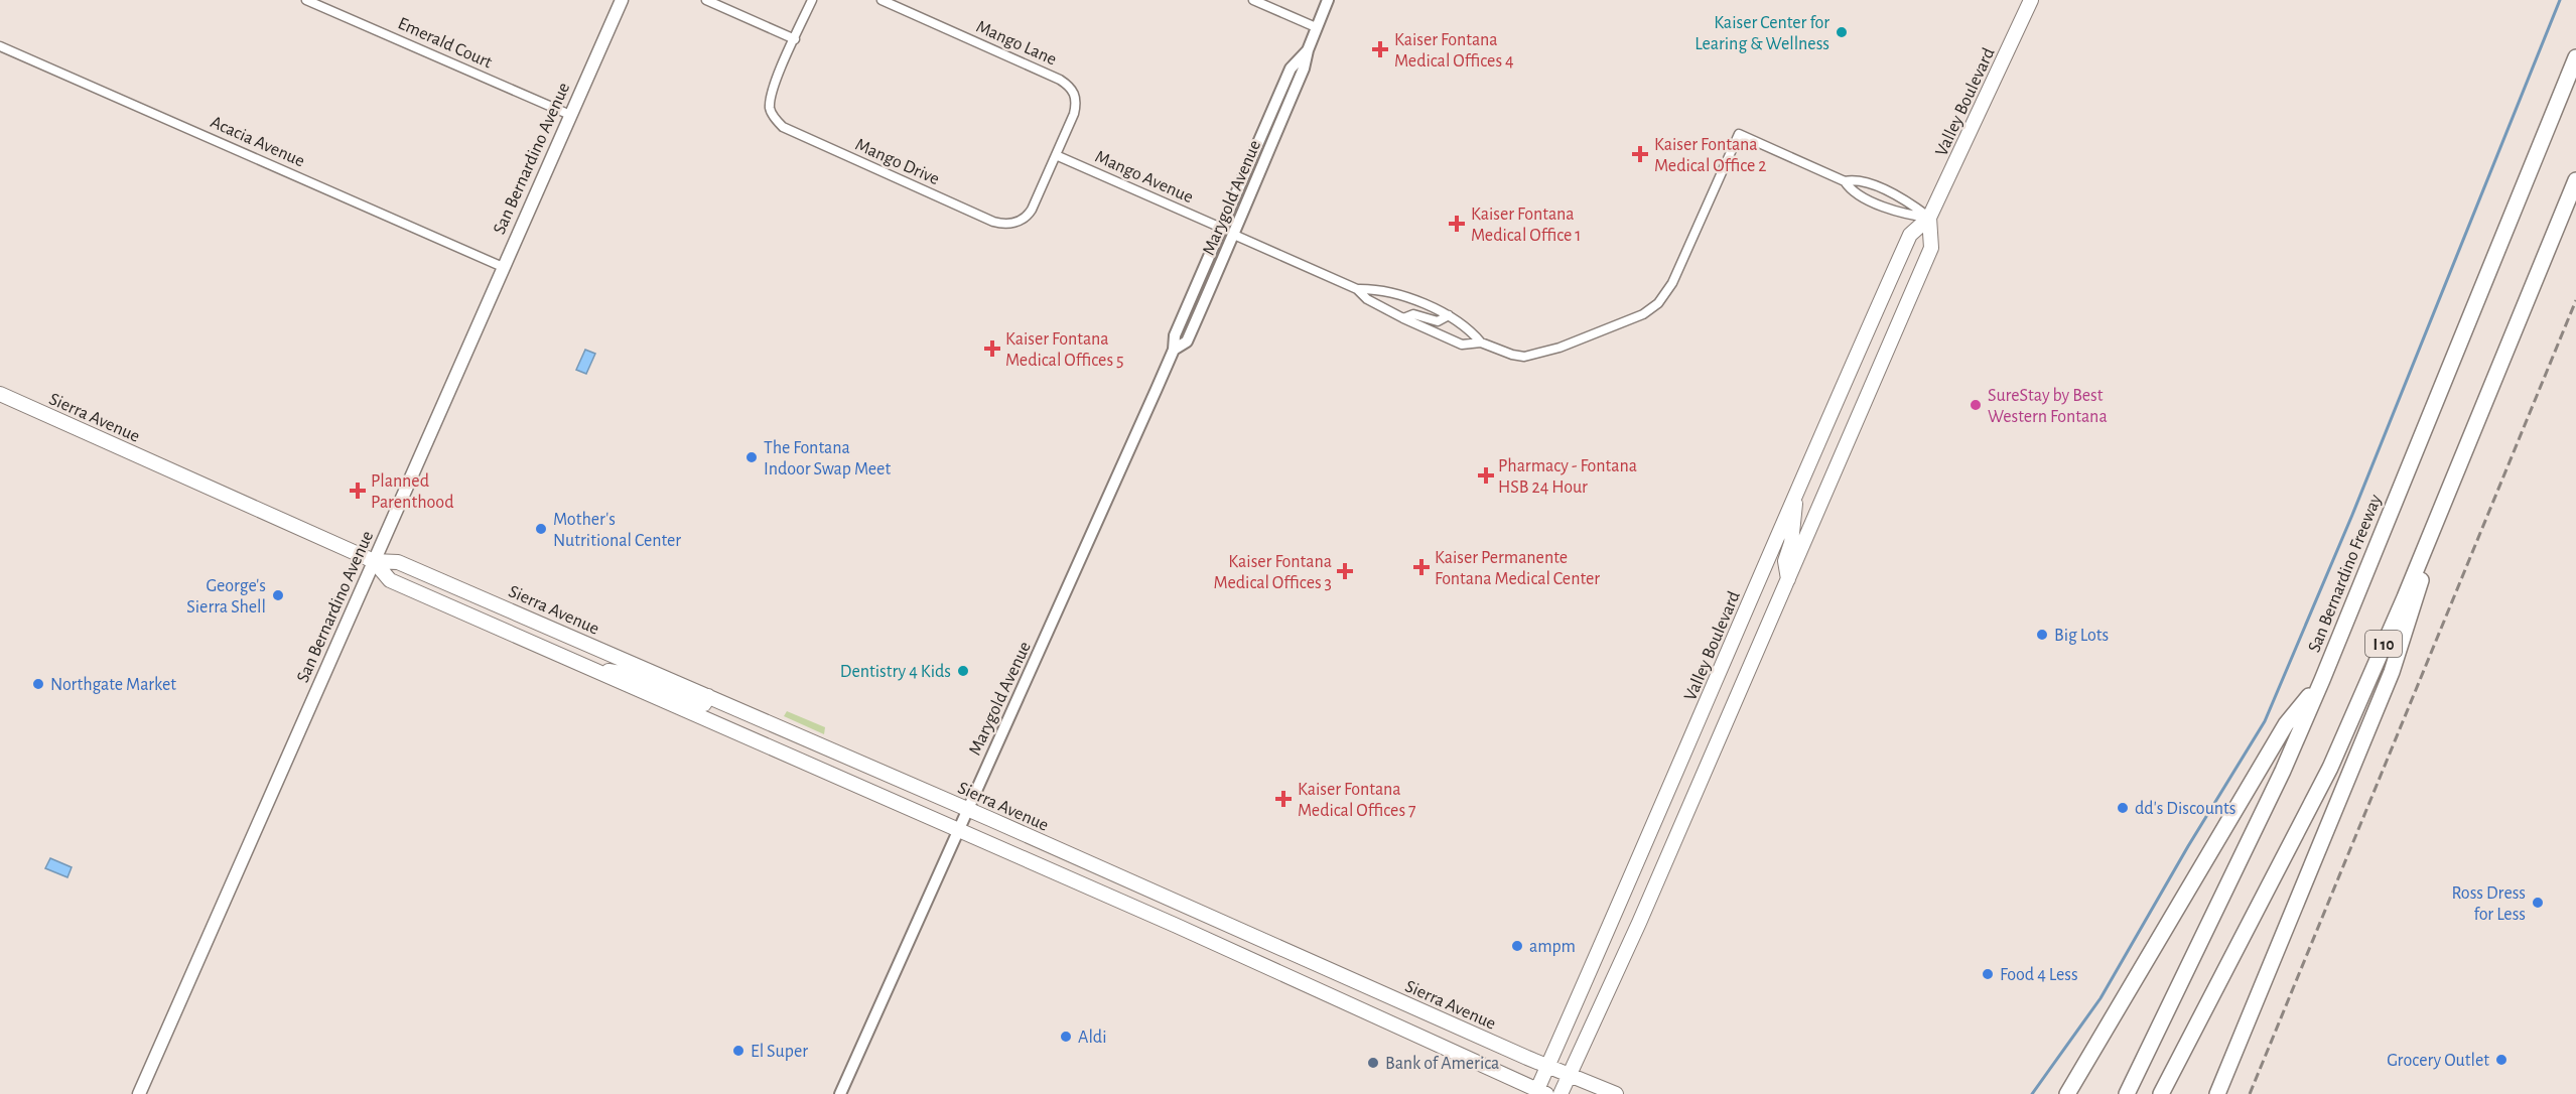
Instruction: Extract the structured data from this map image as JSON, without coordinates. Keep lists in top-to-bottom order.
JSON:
{
  "streets": {
    "highway": ["San Bernardino Freeway", "I 10"],
    "main road": ["Valley Boulevard", "San Bernardino Avenue", "Sierra Avenue"],
    "street": [
      "Emerald Court",
      "Mango Lane",
      "Acacia Avenue",
      "Mango Drive",
      "Mango Avenue",
      "Marygold Avenue"
    ]
  },
  "crossings": [
    ["Emerald Court", "San Bernardino Avenue"],
    ["Mango Lane", "Mango Drive"],
    ["Mango Lane", "Mango Avenue"],
    ["Valley Boulevard", "Sierra Avenue"],
    ["Acacia Avenue", "San Bernardino Avenue"],
    ["San Bernardino Avenue", "Sierra Avenue"],
    ["Mango Drive", "Mango Avenue"],
    ["Mango Avenue", "Marygold Avenue"],
    ["Marygold Avenue", "Sierra Avenue"]
  ],
  "places": {
    "other": [
      "Kaiser Center for Learing & Wellness",
      "SureStay by Best Western Fontana",
      "The Fontana Indoor Swap Meet",
      "Mother's Nutritional Center",
      "George's Sierra Shell",
      "Big Lots",
      "Dentistry 4 Kids",
      "Northgate Market",
      "dd's Discounts",
      "Ross Dress for Less",
      "ampm",
      "Food 4 Less",
      "Aldi",
      "El Super",
      "Grocery Outlet",
      "Bank of America"
    ],
    "health": [
      "Kaiser Fontana Medical Offices 4",
      "Kaiser Fontana Medical Office 2",
      "Kaiser Fontana Medical Office 1",
      "Kaiser Fontana Medical Offices 5",
      "Pharmacy - Fontana HSB 24 Hour",
      "Planned Parenthood",
      "Kaiser Permanente Fontana Medical Center",
      "Kaiser Fontana Medical Offices 3",
      "Kaiser Fontana Medical Offices 7"
    ]
  }
}
